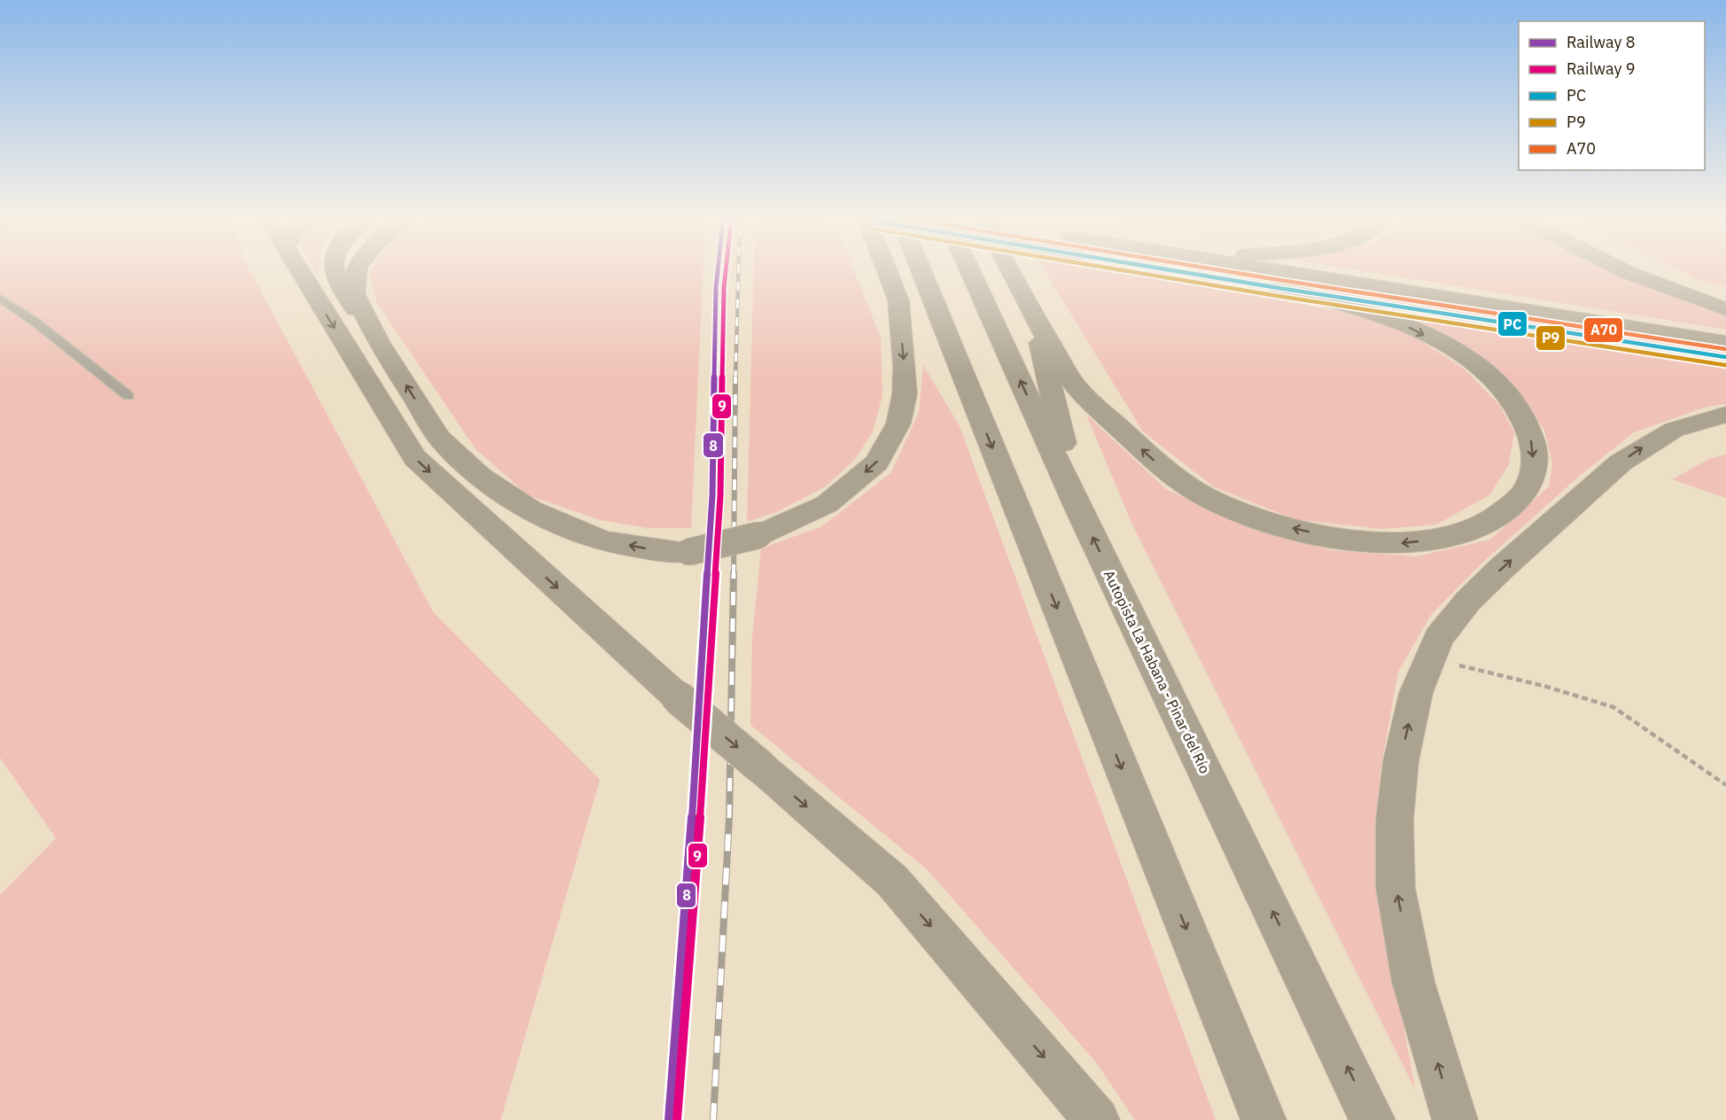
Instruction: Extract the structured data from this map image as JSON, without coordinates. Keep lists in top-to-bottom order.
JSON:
{
  "streets": {
    "highway": ["Autopista La Habana - Pinar del Río"]
  },
  "lines": [
    "rail line 8",
    "rail line 9",
    "transit line PC",
    "transit line P9",
    "transit line A70"
  ],
  "legend": [
    "Railway 8",
    "Railway 9",
    "PC",
    "P9",
    "A70"
  ]
}
